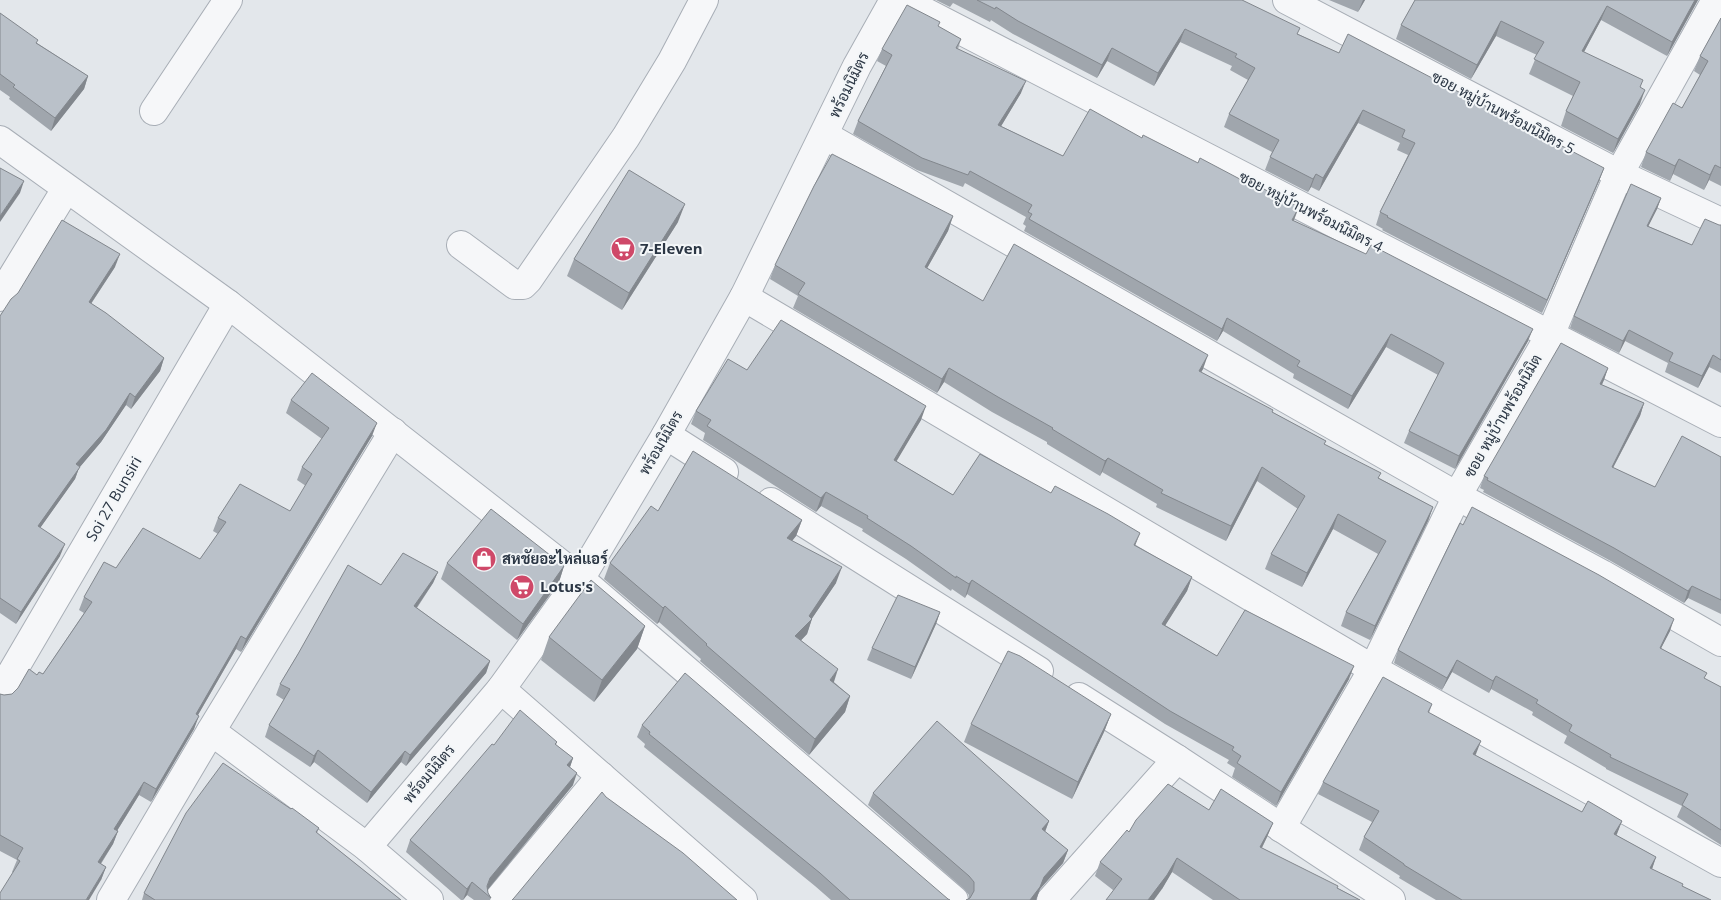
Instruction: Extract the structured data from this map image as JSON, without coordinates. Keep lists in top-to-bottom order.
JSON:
{
  "streets": {
    "street": [
      "พร้อมนิมิตร",
      "ซอย หมู่บ้านพร้อมนิมิตร 5",
      "ซอย หมู่บ้านพร้อมนิมิตร 4",
      "ซอย หมู่บ้านพร้อมนิมิต",
      "Soi 27 Bunsiri"
    ]
  },
  "crossings": [
    ["ซอย หมู่บ้านพร้อมนิมิตร 5", "ซอย หมู่บ้านพร้อมนิมิต"],
    ["ซอย หมู่บ้านพร้อมนิมิตร 4", "ซอย หมู่บ้านพร้อมนิมิต"]
  ],
  "places": {
    "supermarket": ["7-Eleven", "Lotus's"],
    "shop": ["สหชัยอะไหล่แอร์"]
  }
}
